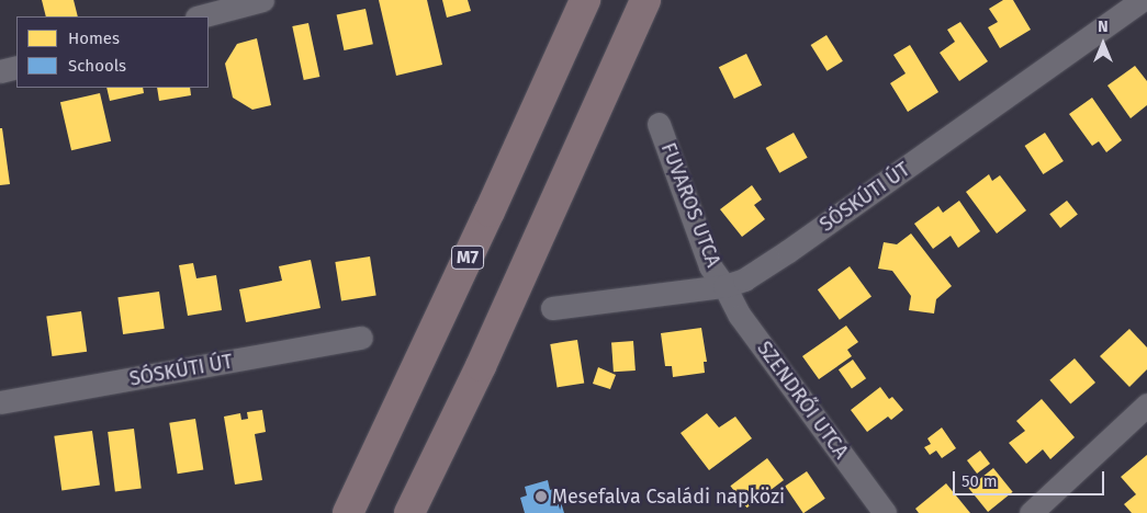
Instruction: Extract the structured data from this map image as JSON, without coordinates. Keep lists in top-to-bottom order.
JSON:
{
  "streets": {
    "highway": ["M7"],
    "street": ["SÓSKÚTI ÚT", "FUVAROS UTCA", "SZENDRŐI UTCA"]
  },
  "crossings": [
    ["SÓSKÚTI ÚT", "FUVAROS UTCA"],
    ["SÓSKÚTI ÚT", "SZENDRŐI UTCA"],
    ["FUVAROS UTCA", "SZENDRŐI UTCA"]
  ],
  "places": ["Mesefalva Családi napközi"],
  "legend": ["Homes", "Schools"],
  "scale_bar": "50 m",
  "north": "top"
}
